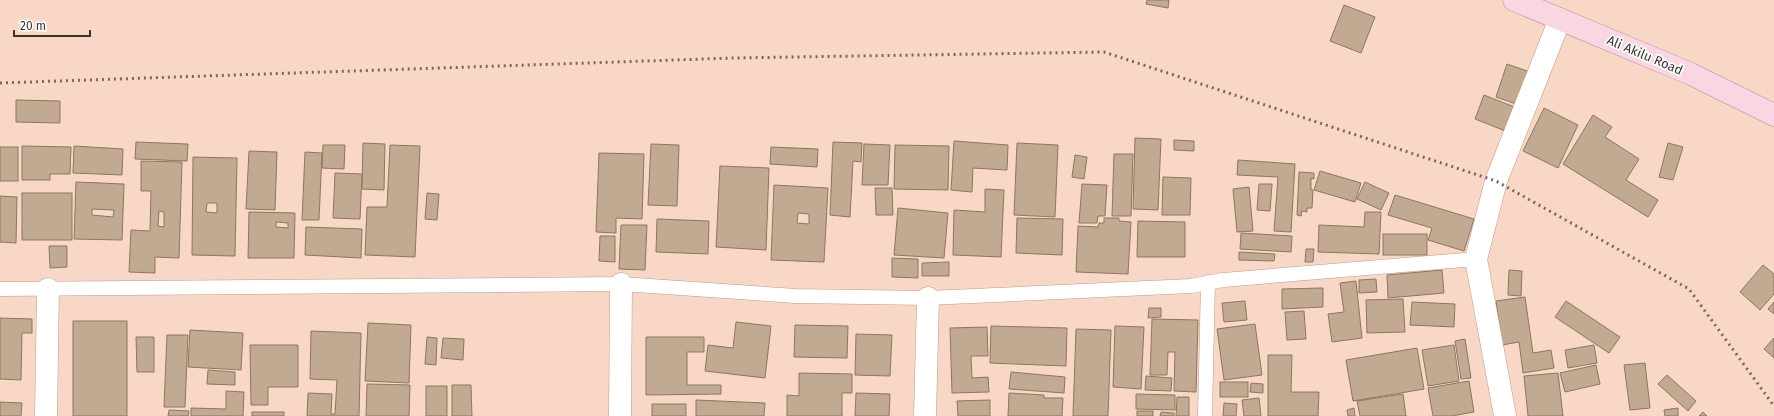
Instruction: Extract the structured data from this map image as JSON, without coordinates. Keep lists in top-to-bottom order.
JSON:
{
  "streets": {
    "main road": ["Ali Akilu Road"]
  },
  "scale_bar": "20 m"
}
